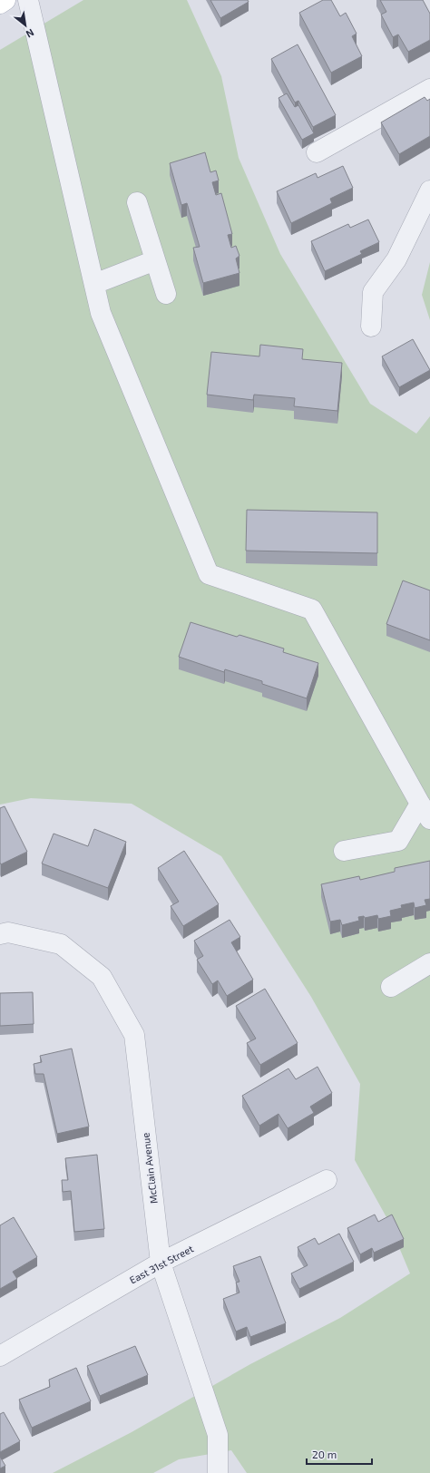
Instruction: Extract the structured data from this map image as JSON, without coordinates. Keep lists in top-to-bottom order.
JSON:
{
  "streets": {
    "street": ["McClain Avenue", "East 31st Street"]
  },
  "crossings": [
    ["McClain Avenue", "East 31st Street"]
  ],
  "scale_bar": "20 m",
  "north": "bottom right"
}
